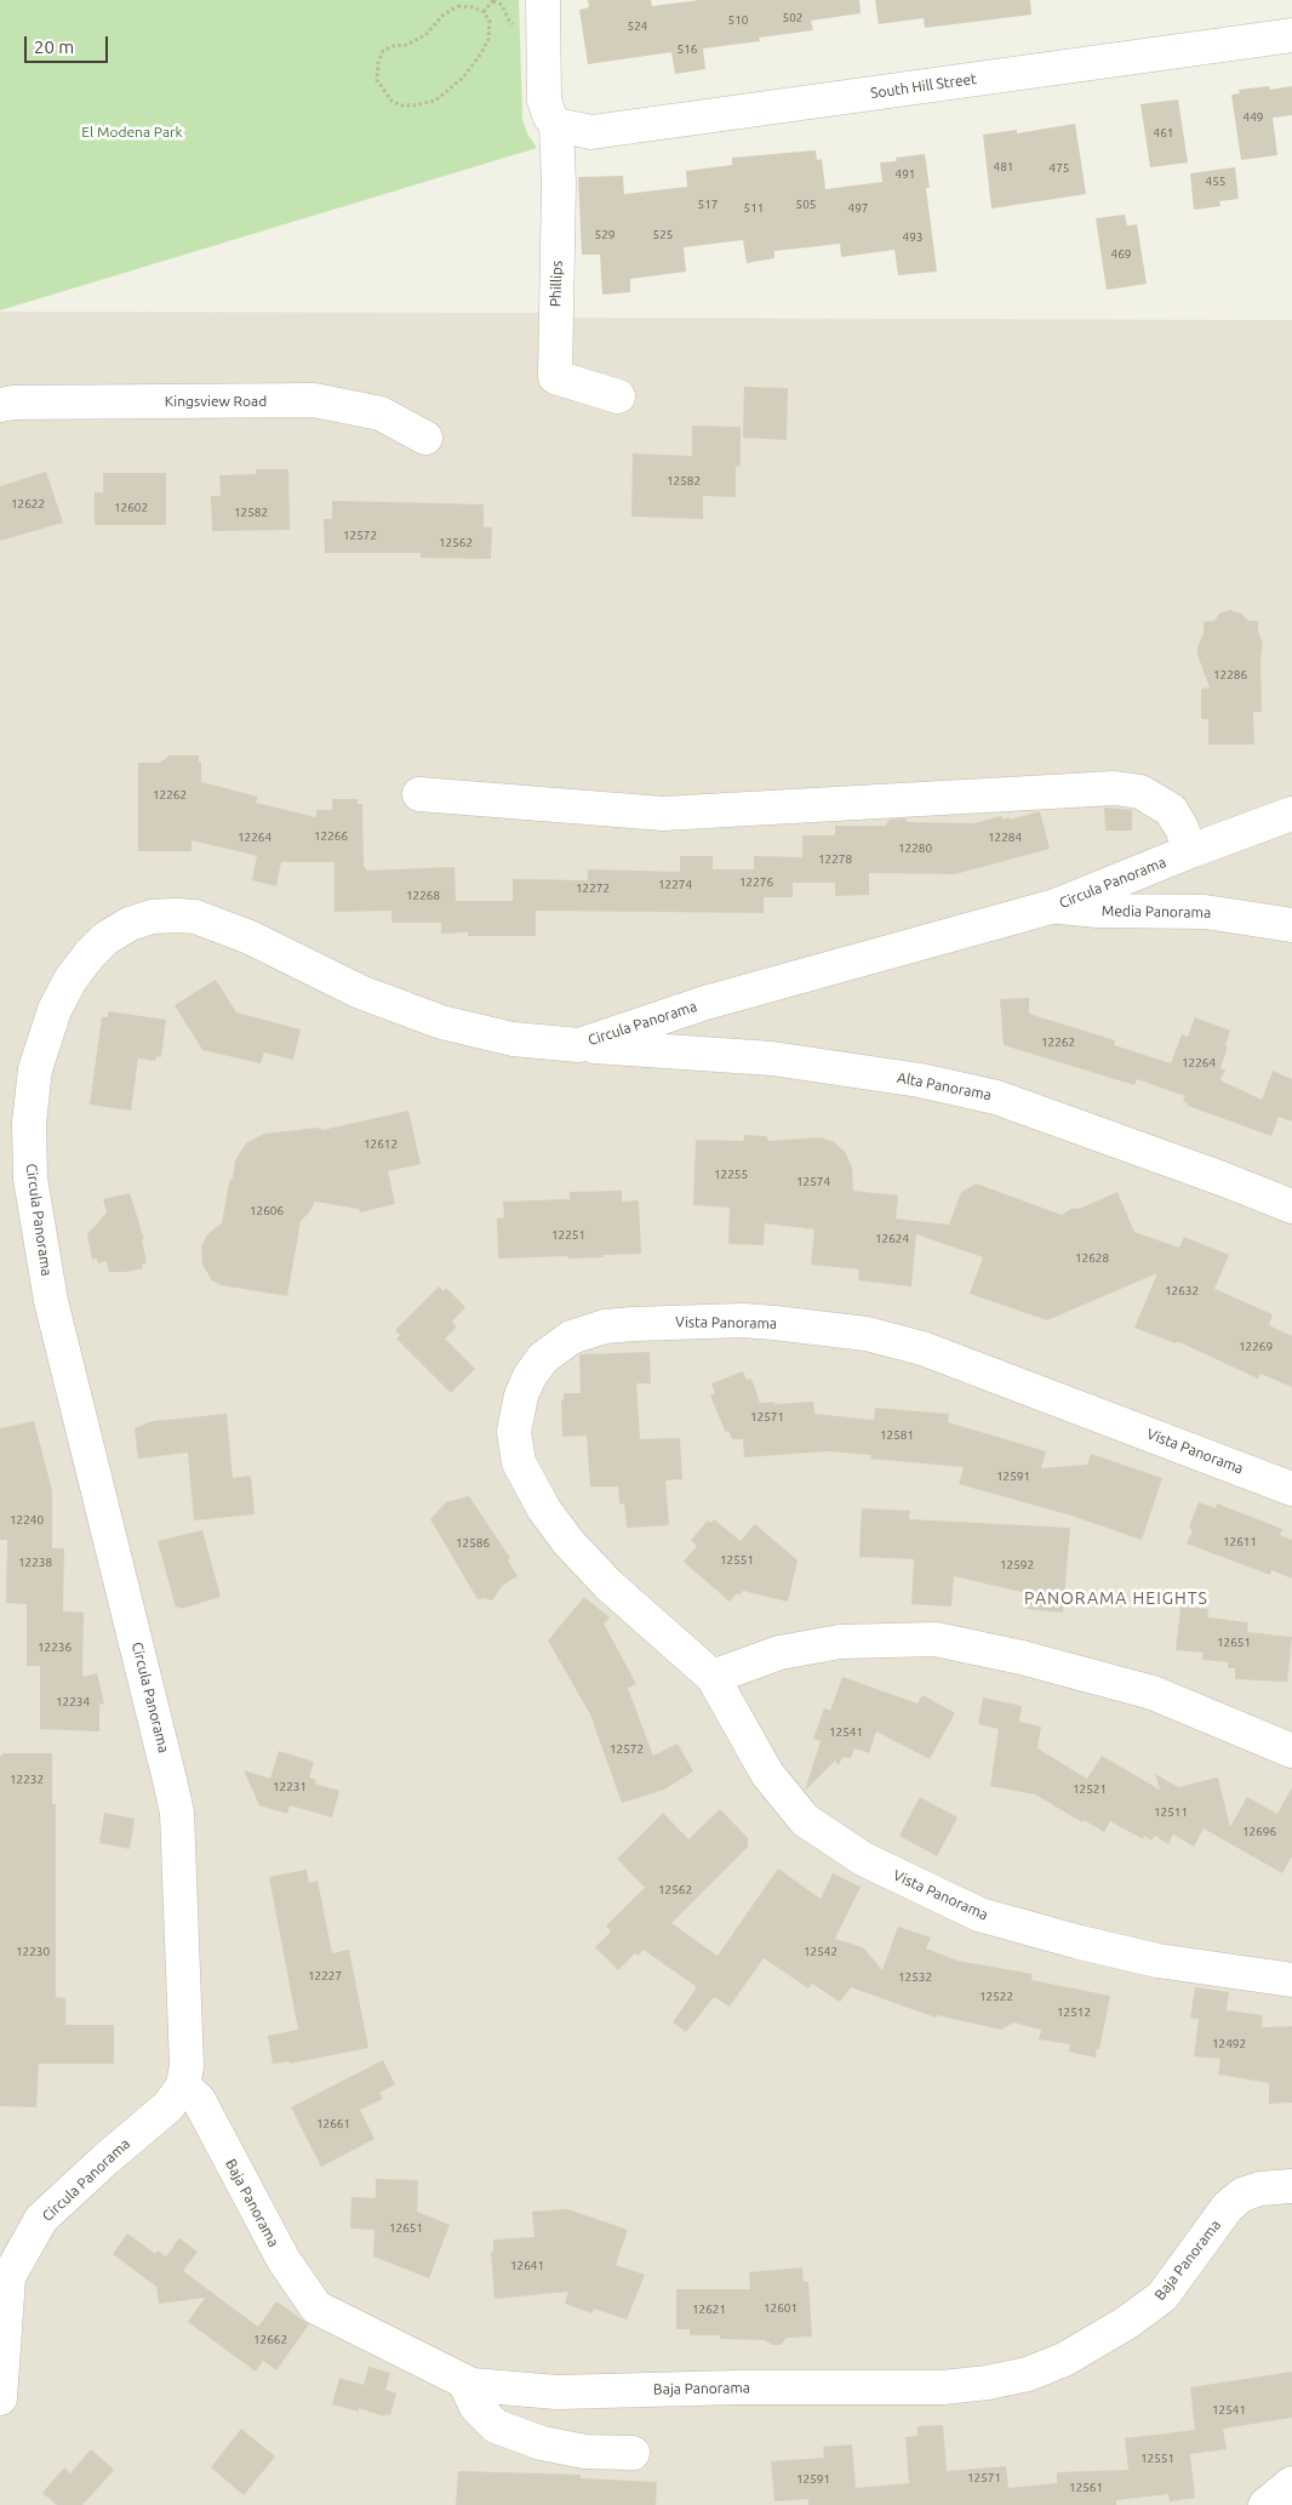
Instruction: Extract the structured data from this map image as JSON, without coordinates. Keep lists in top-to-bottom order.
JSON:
{
  "streets": {
    "street": [
      "South Hill Street",
      "Phillips",
      "Kingsview Road",
      "Circula Panorama",
      "Media Panorama",
      "Alta Panorama",
      "Vista Panorama",
      "Baja Panorama"
    ]
  },
  "crossings": [
    ["South Hill Street", "Phillips"],
    ["Circula Panorama", "Media Panorama"],
    ["Circula Panorama", "Alta Panorama"],
    ["Circula Panorama", "Baja Panorama"]
  ],
  "districts": ["PANORAMA HEIGHTS"],
  "parks": ["El Modena Park"],
  "house_numbers": [
    "502",
    "510",
    "524",
    "516",
    "449",
    "461",
    "481",
    "475",
    "491",
    "455",
    "517",
    "505",
    "511",
    "497",
    "529",
    "525",
    "493",
    "469",
    "12582",
    "12622",
    "12602",
    "12582",
    "12572",
    "12562",
    "12286",
    "12262",
    "12266",
    "12264",
    "12284",
    "12280",
    "12278",
    "12276",
    "12274",
    "12272",
    "12268",
    "12262",
    "12264",
    "12612",
    "12255",
    "12574",
    "12606",
    "12251",
    "12624",
    "12628",
    "12632",
    "12269",
    "12571",
    "12581",
    "12591",
    "12240",
    "12611",
    "12586",
    "12551",
    "12238",
    "12592",
    "12651",
    "12236",
    "12234",
    "12541",
    "12572",
    "12232",
    "12231",
    "12521",
    "12511",
    "12696",
    "12562",
    "12230",
    "12542",
    "12227",
    "12532",
    "12522",
    "12512",
    "12492",
    "12661",
    "12651",
    "12641",
    "12601",
    "12621",
    "12662",
    "12541",
    "12551",
    "12571",
    "12591",
    "12561"
  ],
  "scale_bar": "20 m"
}
